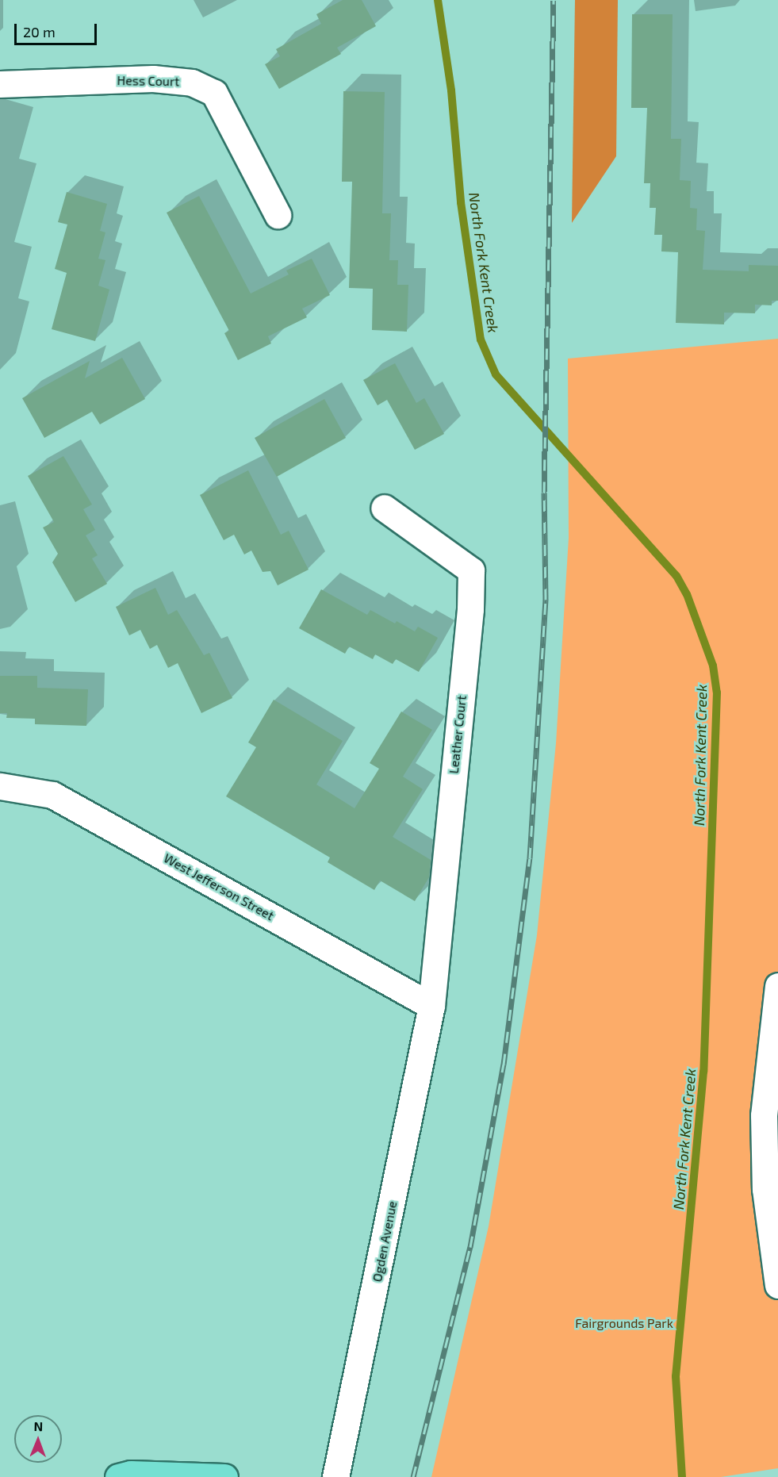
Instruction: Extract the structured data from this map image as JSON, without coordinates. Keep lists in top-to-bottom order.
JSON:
{
  "streets": {
    "street": [
      "Hess Court",
      "Leather Court",
      "West Jefferson Street",
      "Ogden Avenue"
    ]
  },
  "crossings": [
    ["Leather Court", "West Jefferson Street"],
    ["Leather Court", "Ogden Avenue"],
    ["West Jefferson Street", "Ogden Avenue"]
  ],
  "water": ["North Fork Kent Creek"],
  "parks": ["Fairgrounds Park"],
  "scale_bar": "20 m",
  "north": "top"
}
